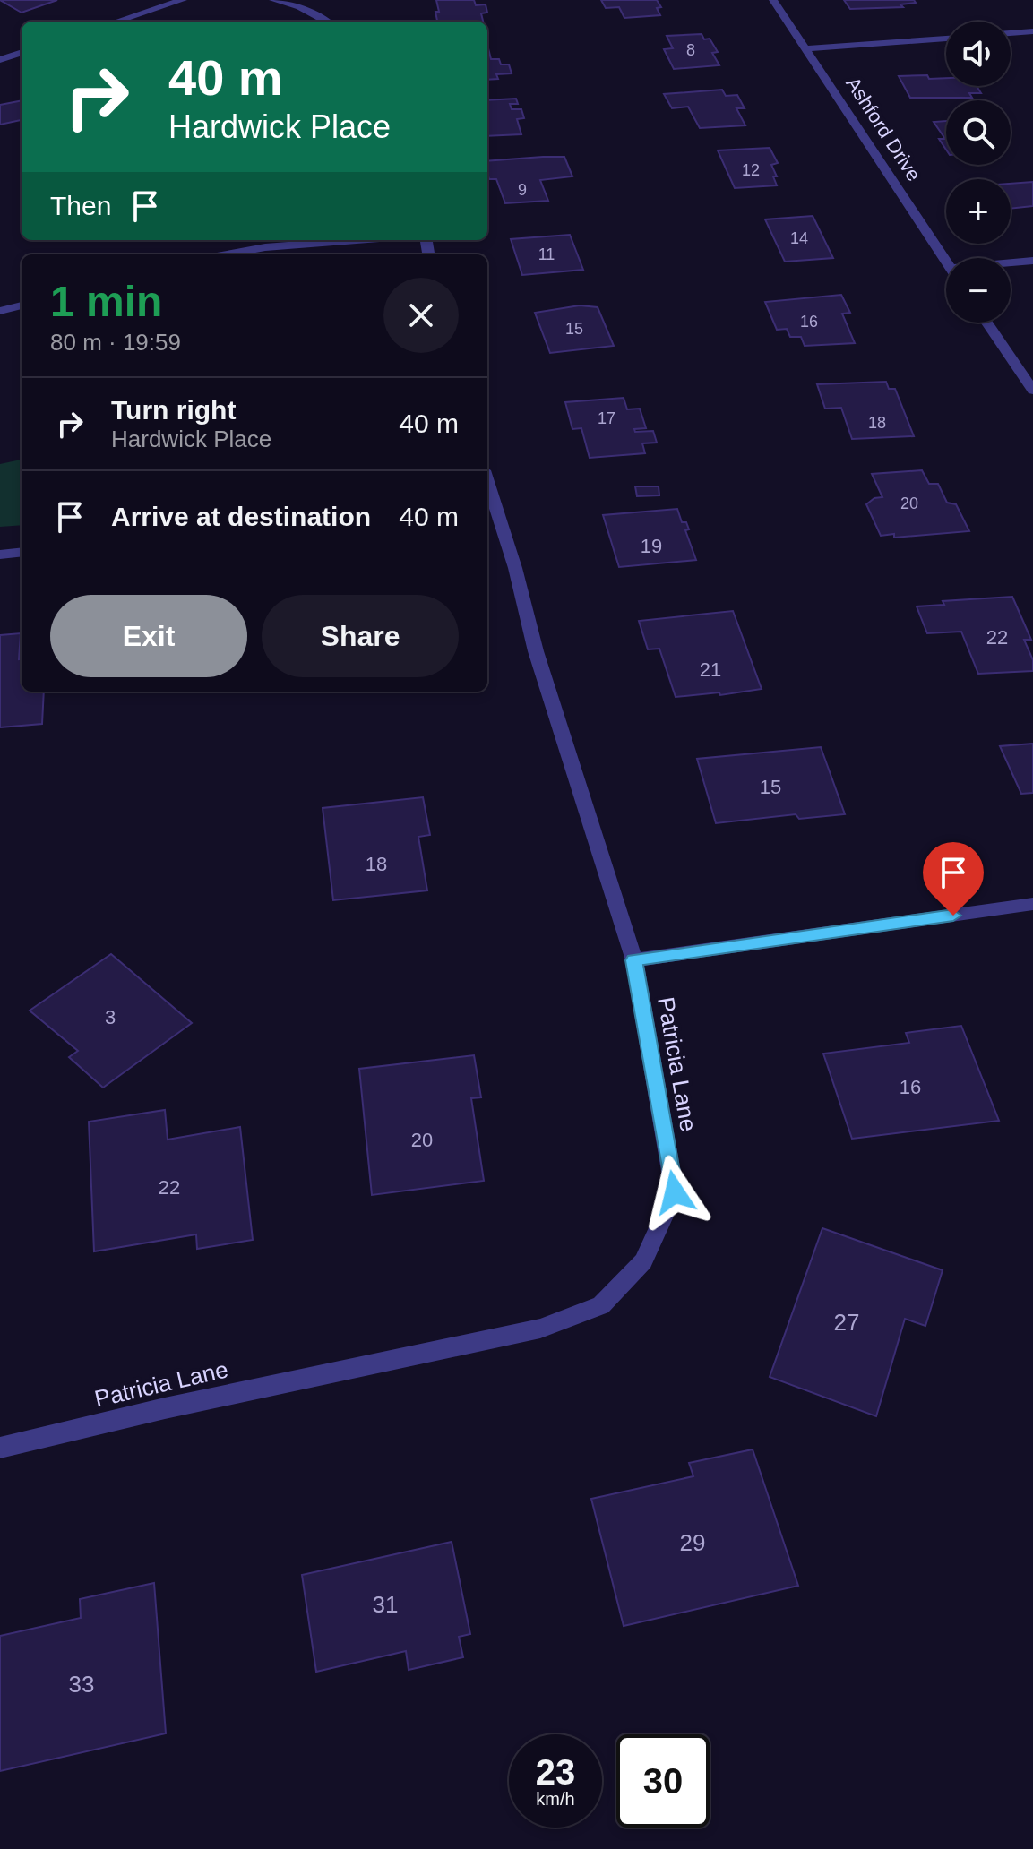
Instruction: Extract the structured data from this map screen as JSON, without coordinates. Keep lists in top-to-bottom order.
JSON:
{
  "streets": {
    "street": ["Ashford Drive", "Patricia Lane"]
  },
  "house_numbers": [
    "8",
    "12",
    "9",
    "14",
    "11",
    "16",
    "15",
    "17",
    "18",
    "20",
    "19",
    "22",
    "21",
    "15",
    "18",
    "3",
    "16",
    "20",
    "22",
    "27",
    "29",
    "31",
    "33"
  ],
  "page": {
    "map_buttons": ["+", "−"],
    "turn": ["40 m", "Hardwick Place"],
    "then": "Then",
    "heading": ["1 min", "80 m · 19:59"],
    "list": [
      {
        "name": "Turn right",
        "note": "Hardwick Place",
        "value": "40 m"
      },
      {
        "name": "Arrive at destination",
        "value": "40 m"
      }
    ],
    "buttons": ["Exit", "Share"],
    "speed": "23 km/h",
    "limit": "30"
  }
}
